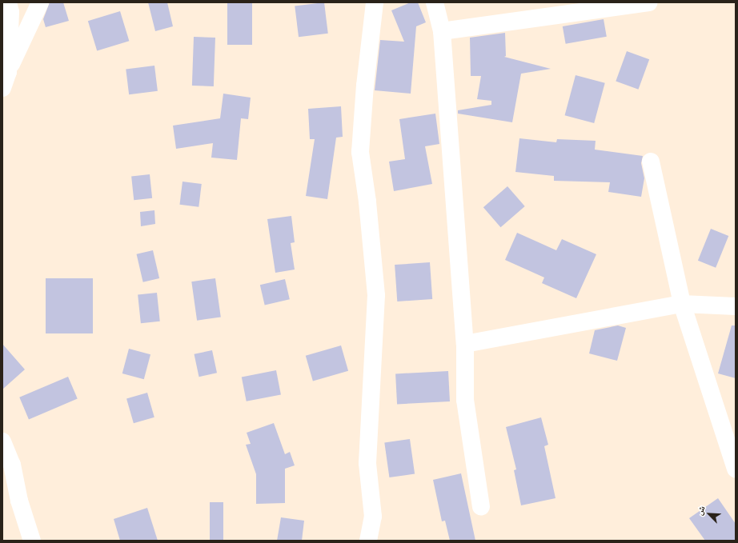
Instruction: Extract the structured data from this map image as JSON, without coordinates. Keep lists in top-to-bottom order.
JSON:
{
  "north": "top left"
}
